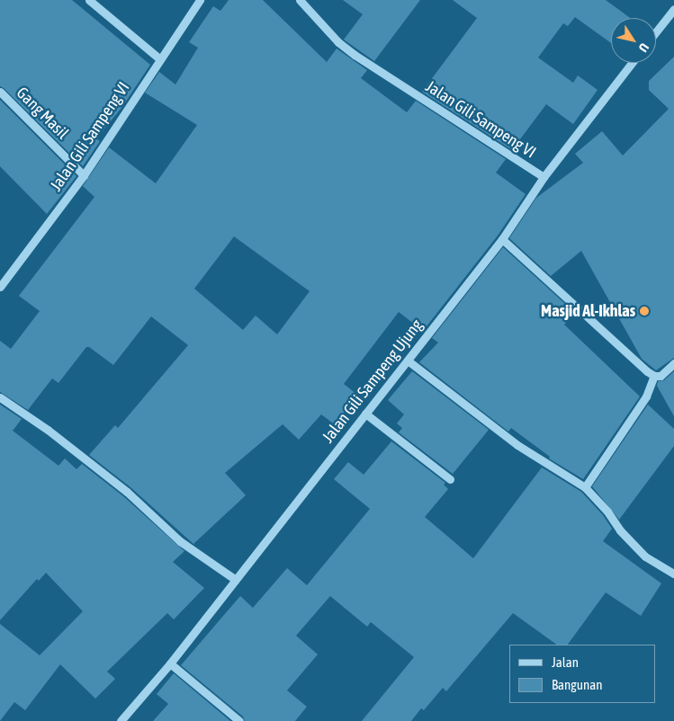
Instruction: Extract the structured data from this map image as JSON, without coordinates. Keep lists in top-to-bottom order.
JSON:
{
  "streets": {
    "street": ["Gang Masil", "Jalan Gili Sampeng VI", "Jalan Gili Sampeng Ujung"]
  },
  "crossings": [
    ["Gang Masil", "Jalan Gili Sampeng VI"],
    ["Jalan Gili Sampeng VI", "Jalan Gili Sampeng Ujung"]
  ],
  "places": ["Masjid Al-Ikhlas"],
  "legend": ["Jalan", "Bangunan"],
  "north": "bottom right"
}
